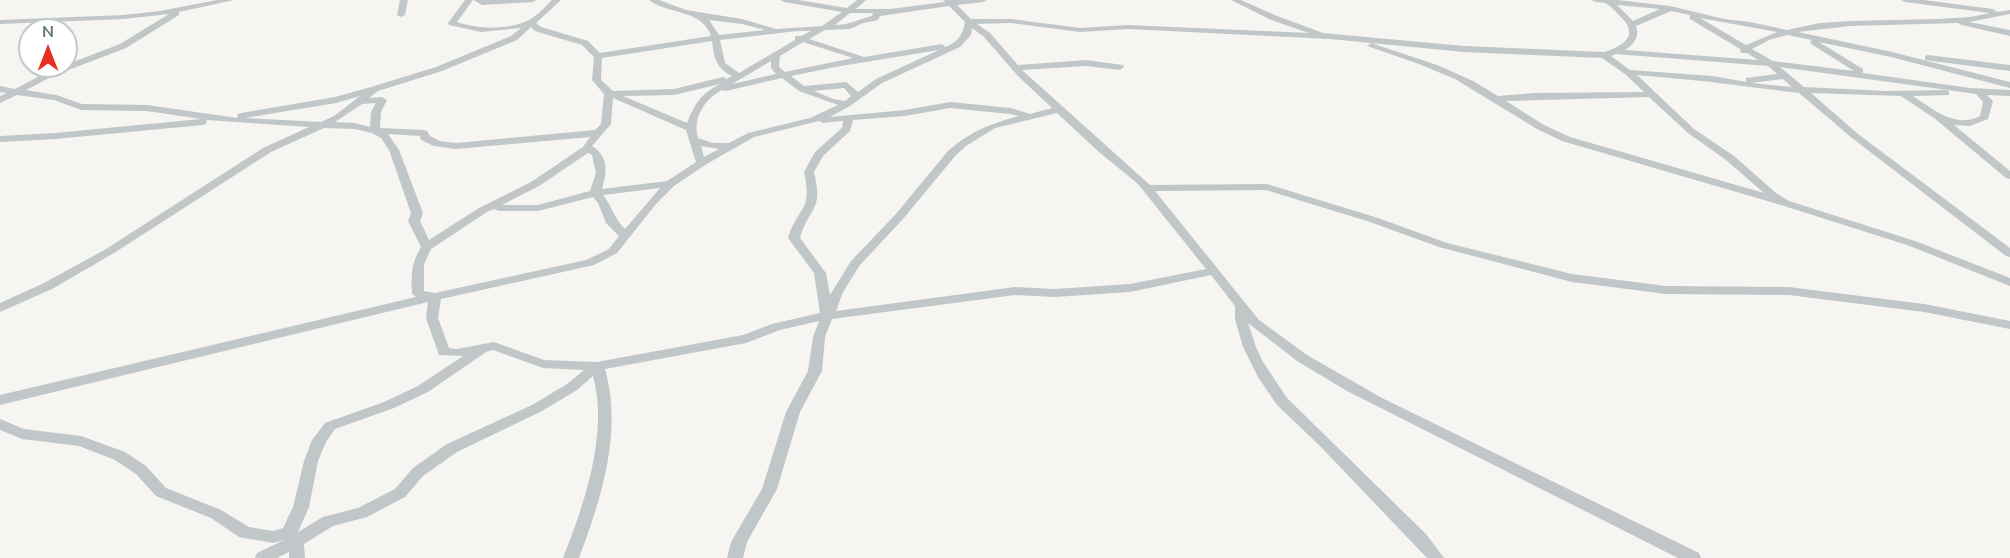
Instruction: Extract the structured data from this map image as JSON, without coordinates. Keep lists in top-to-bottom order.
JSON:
{
  "north": "top"
}
